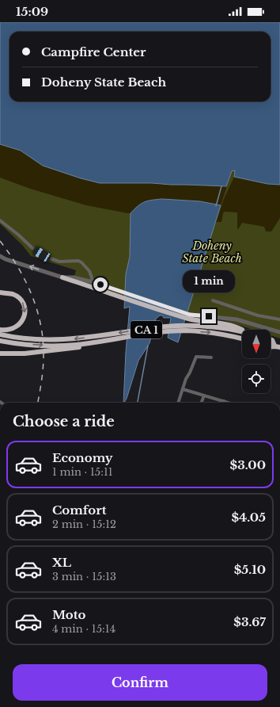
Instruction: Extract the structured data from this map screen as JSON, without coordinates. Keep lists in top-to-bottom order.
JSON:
{
  "streets": {
    "highway": ["CA 1"]
  },
  "parks": ["Doheny State Beach"],
  "north": "bottom",
  "page": {
    "status": "15:09",
    "banner": ["Campfire Center", "Doheny State Beach"],
    "bubble": "1 min",
    "heading": "Choose a ride",
    "list": [
      {
        "name": "Economy",
        "note": "1 min · 15:11",
        "value": "$3.00"
      },
      {
        "name": "Comfort",
        "note": "2 min · 15:12",
        "value": "$4.05"
      },
      {
        "name": "XL",
        "note": "3 min · 15:13",
        "value": "$5.10"
      },
      {
        "name": "Moto",
        "note": "4 min · 15:14",
        "value": "$3.67"
      }
    ],
    "buttons": "Confirm"
  }
}
